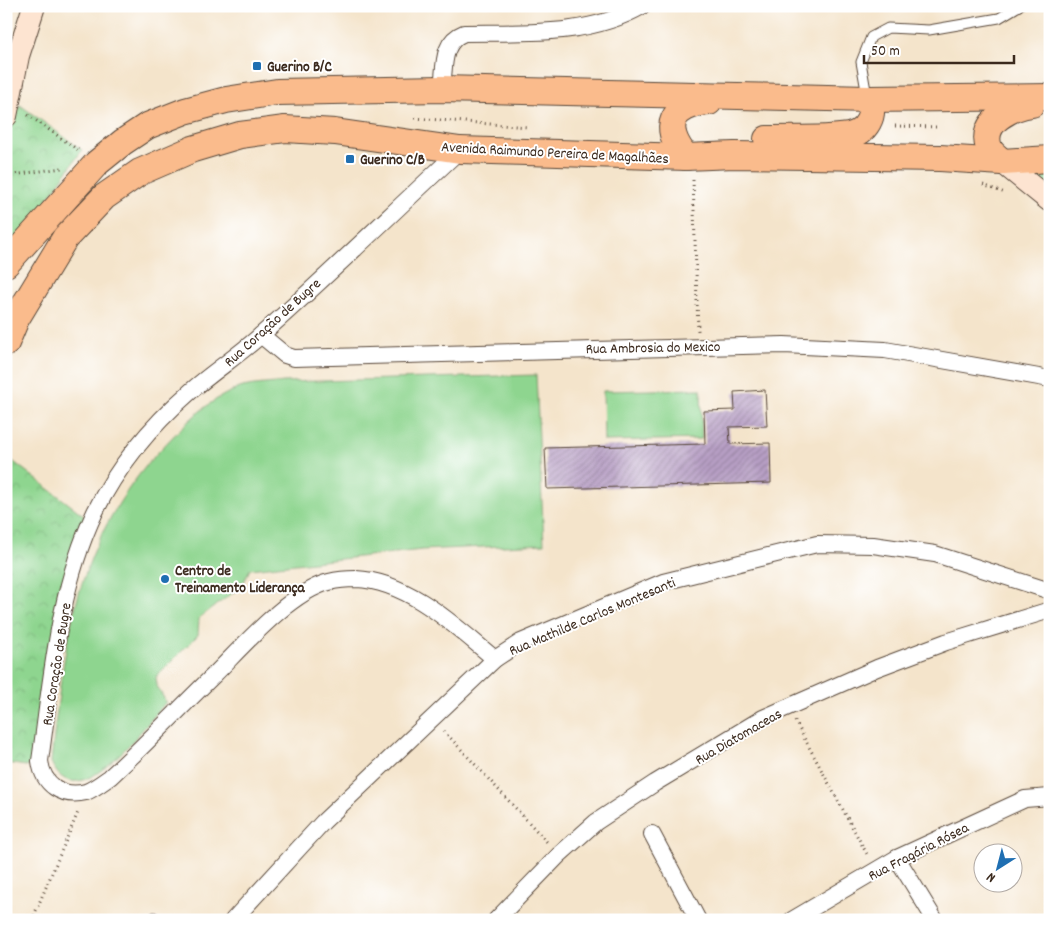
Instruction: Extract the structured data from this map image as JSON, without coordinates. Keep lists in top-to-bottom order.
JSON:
{
  "streets": {
    "main road": ["Avenida Raimundo Pereira de Magalhães"],
    "street": [
      "Rua Coração de Bugre",
      "Rua Ambrosia do Mexico",
      "Rua Mathilde Carlos Montesanti",
      "Rua Diatomaceas",
      "Rua Fragária Rósea"
    ]
  },
  "crossings": [
    ["Avenida Raimundo Pereira de Magalhães", "Rua Coração de Bugre"],
    ["Rua Coração de Bugre", "Rua Ambrosia do Mexico"]
  ],
  "places": {
    "transit": ["Guerino B/C", "Guerino C/B"],
    "other": ["Centro de Treinamento Liderança"]
  },
  "scale_bar": "50 m",
  "north": "bottom left"
}
